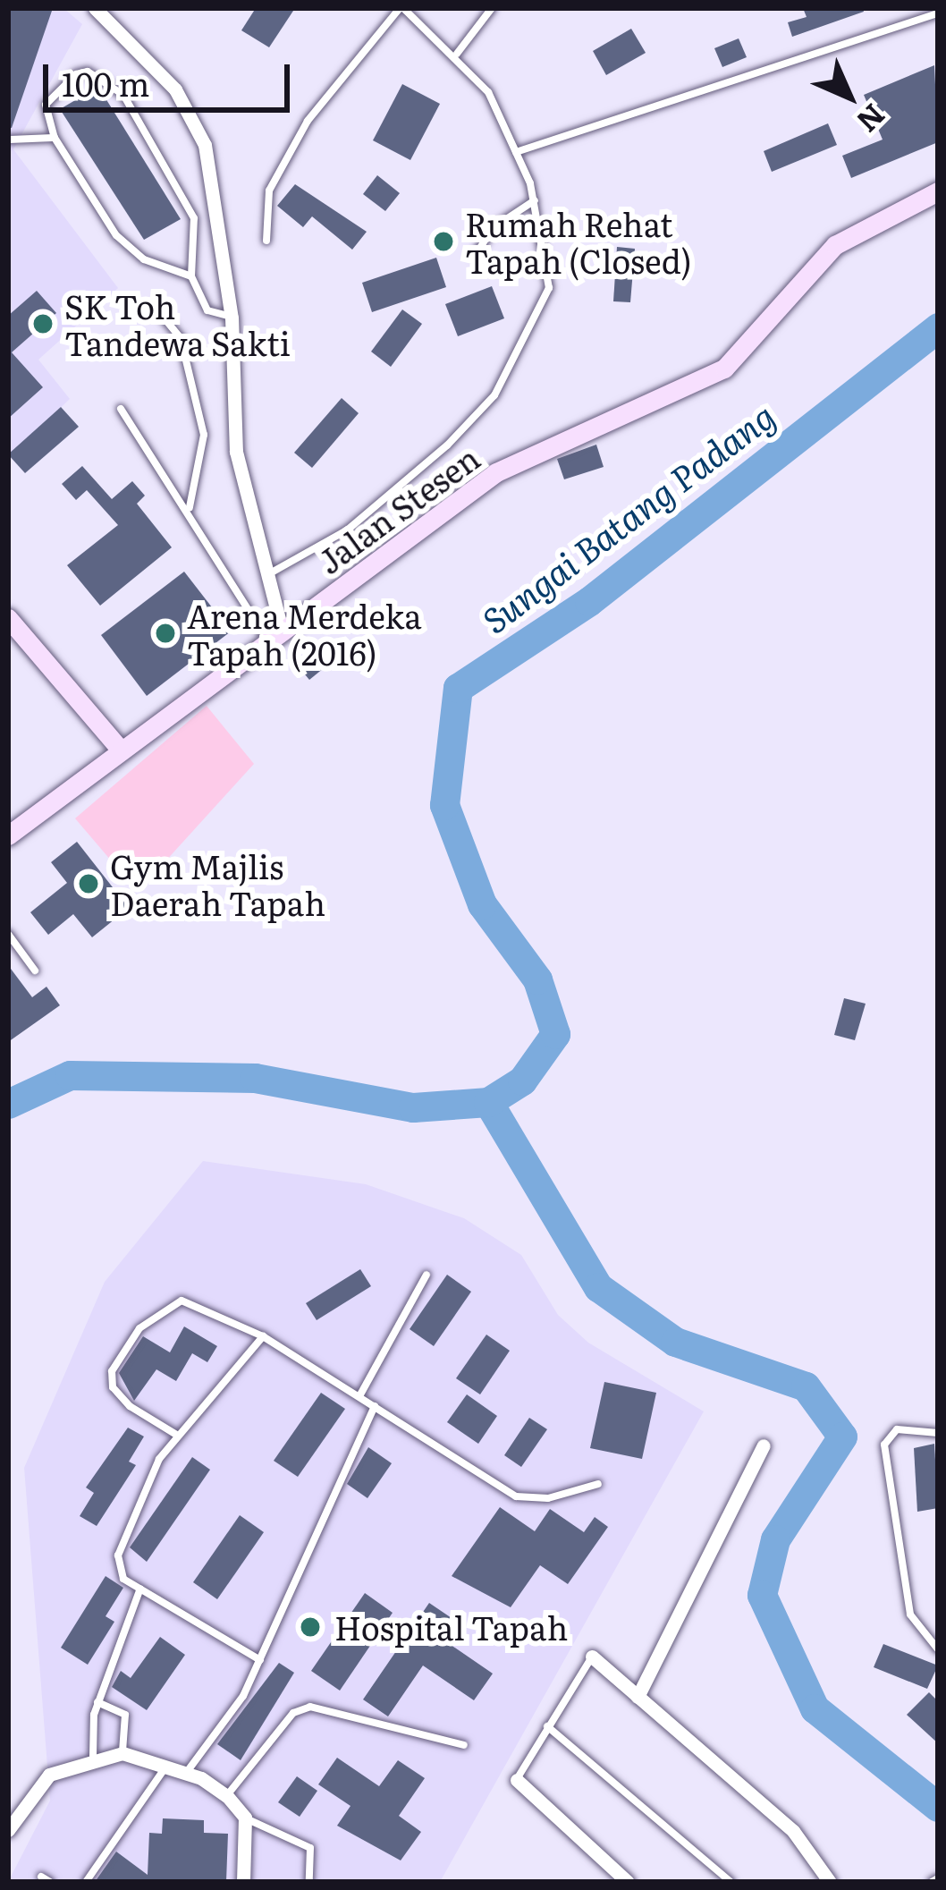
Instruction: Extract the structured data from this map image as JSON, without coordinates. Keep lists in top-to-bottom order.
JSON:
{
  "streets": {
    "main road": ["Jalan Stesen"]
  },
  "water": ["Sungai Batang Padang"],
  "places": [
    "Rumah Rehat Tapah (Closed)",
    "SK Toh Tandewa Sakti",
    "Arena Merdeka Tapah (2016)",
    "Gym Majlis Daerah Tapah",
    "Hospital Tapah"
  ],
  "scale_bar": "100 m",
  "north": "bottom right"
}
